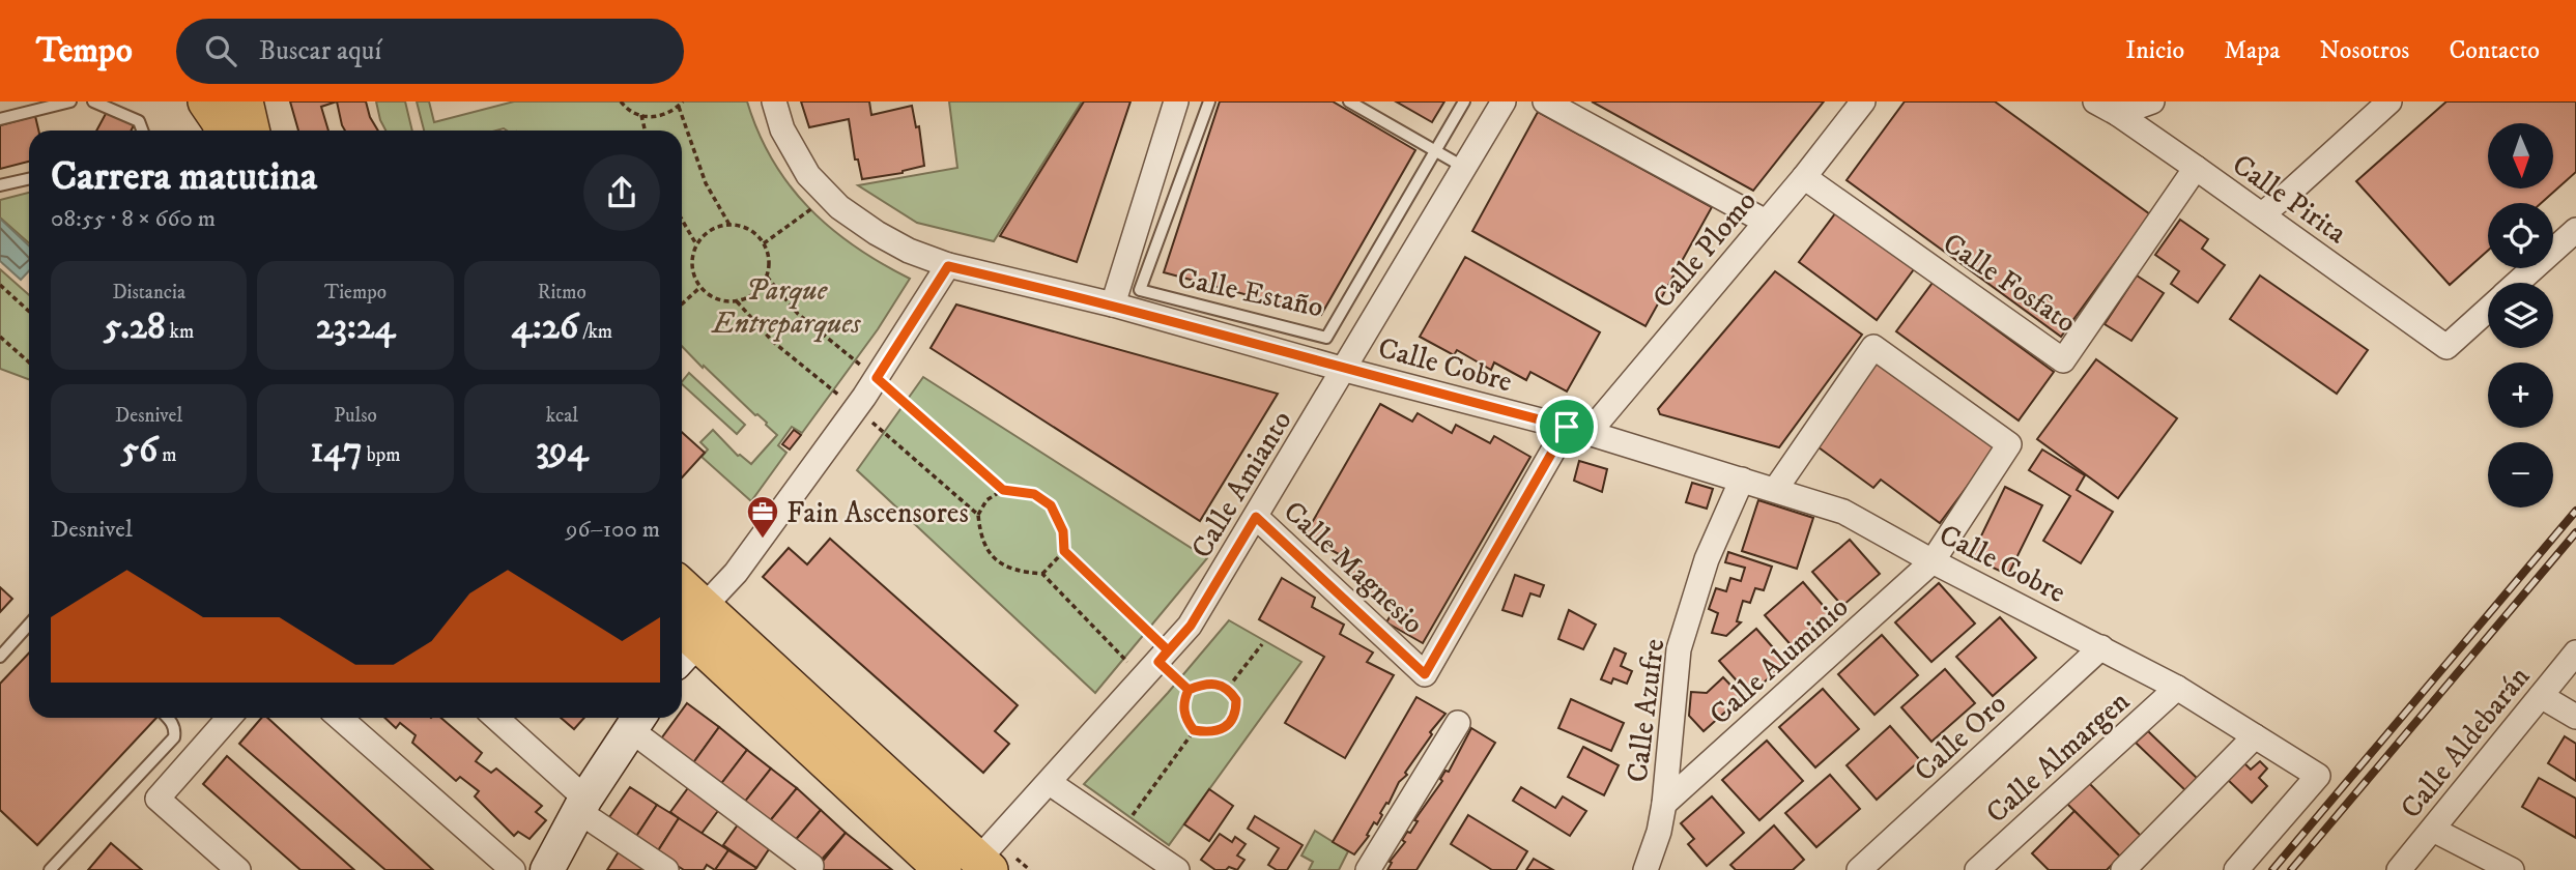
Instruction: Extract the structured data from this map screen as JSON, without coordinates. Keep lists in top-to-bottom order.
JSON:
{
  "streets": {
    "street": [
      "Calle Pirita",
      "Calle Plomo",
      "Calle Fosfato",
      "Calle Cobre",
      "Calle Amianto",
      "Calle Magnesio",
      "Calle Aluminio",
      "Calle Azufre",
      "Calle Oro",
      "Calle Aldebarán",
      "Calle Almargen"
    ],
    "lane": ["Calle Estaño"]
  },
  "crossings": [
    ["Calle Pirita", "Calle Fosfato"],
    ["Calle Plomo", "Calle Fosfato"],
    ["Calle Plomo", "Calle Cobre"],
    ["Calle Plomo", "Calle Magnesio"],
    ["Calle Cobre", "Calle Amianto"],
    ["Calle Cobre", "Calle Magnesio"],
    ["Calle Cobre", "Calle Aluminio"],
    ["Calle Cobre", "Calle Azufre"],
    ["Calle Cobre", "Calle Oro"],
    ["Calle Cobre", "Calle Almargen"],
    ["Calle Amianto", "Calle Magnesio"],
    ["Calle Aluminio", "Calle Azufre"]
  ],
  "parks": ["Parque Entreparques"],
  "places": {
    "office": ["Fain Ascensores"]
  },
  "north": "bottom",
  "page": {
    "header": "Tempo",
    "search": "Buscar aquí",
    "nav": [
      "Inicio",
      "Mapa",
      "Nosotros",
      "Contacto"
    ],
    "map_buttons": ["+", "−"],
    "heading": ["Carrera matutina", "08:55 · 8 × 660 m"],
    "stats": [
      ["Distancia", "5.28 km"],
      ["Tiempo", "23:24"],
      ["Ritmo", "4:26 /km"],
      ["Desnivel", "56 m"],
      ["Pulso", "147 bpm"],
      ["kcal", "394"]
    ],
    "chart": ["Desnivel", "96–100 m"]
  }
}
